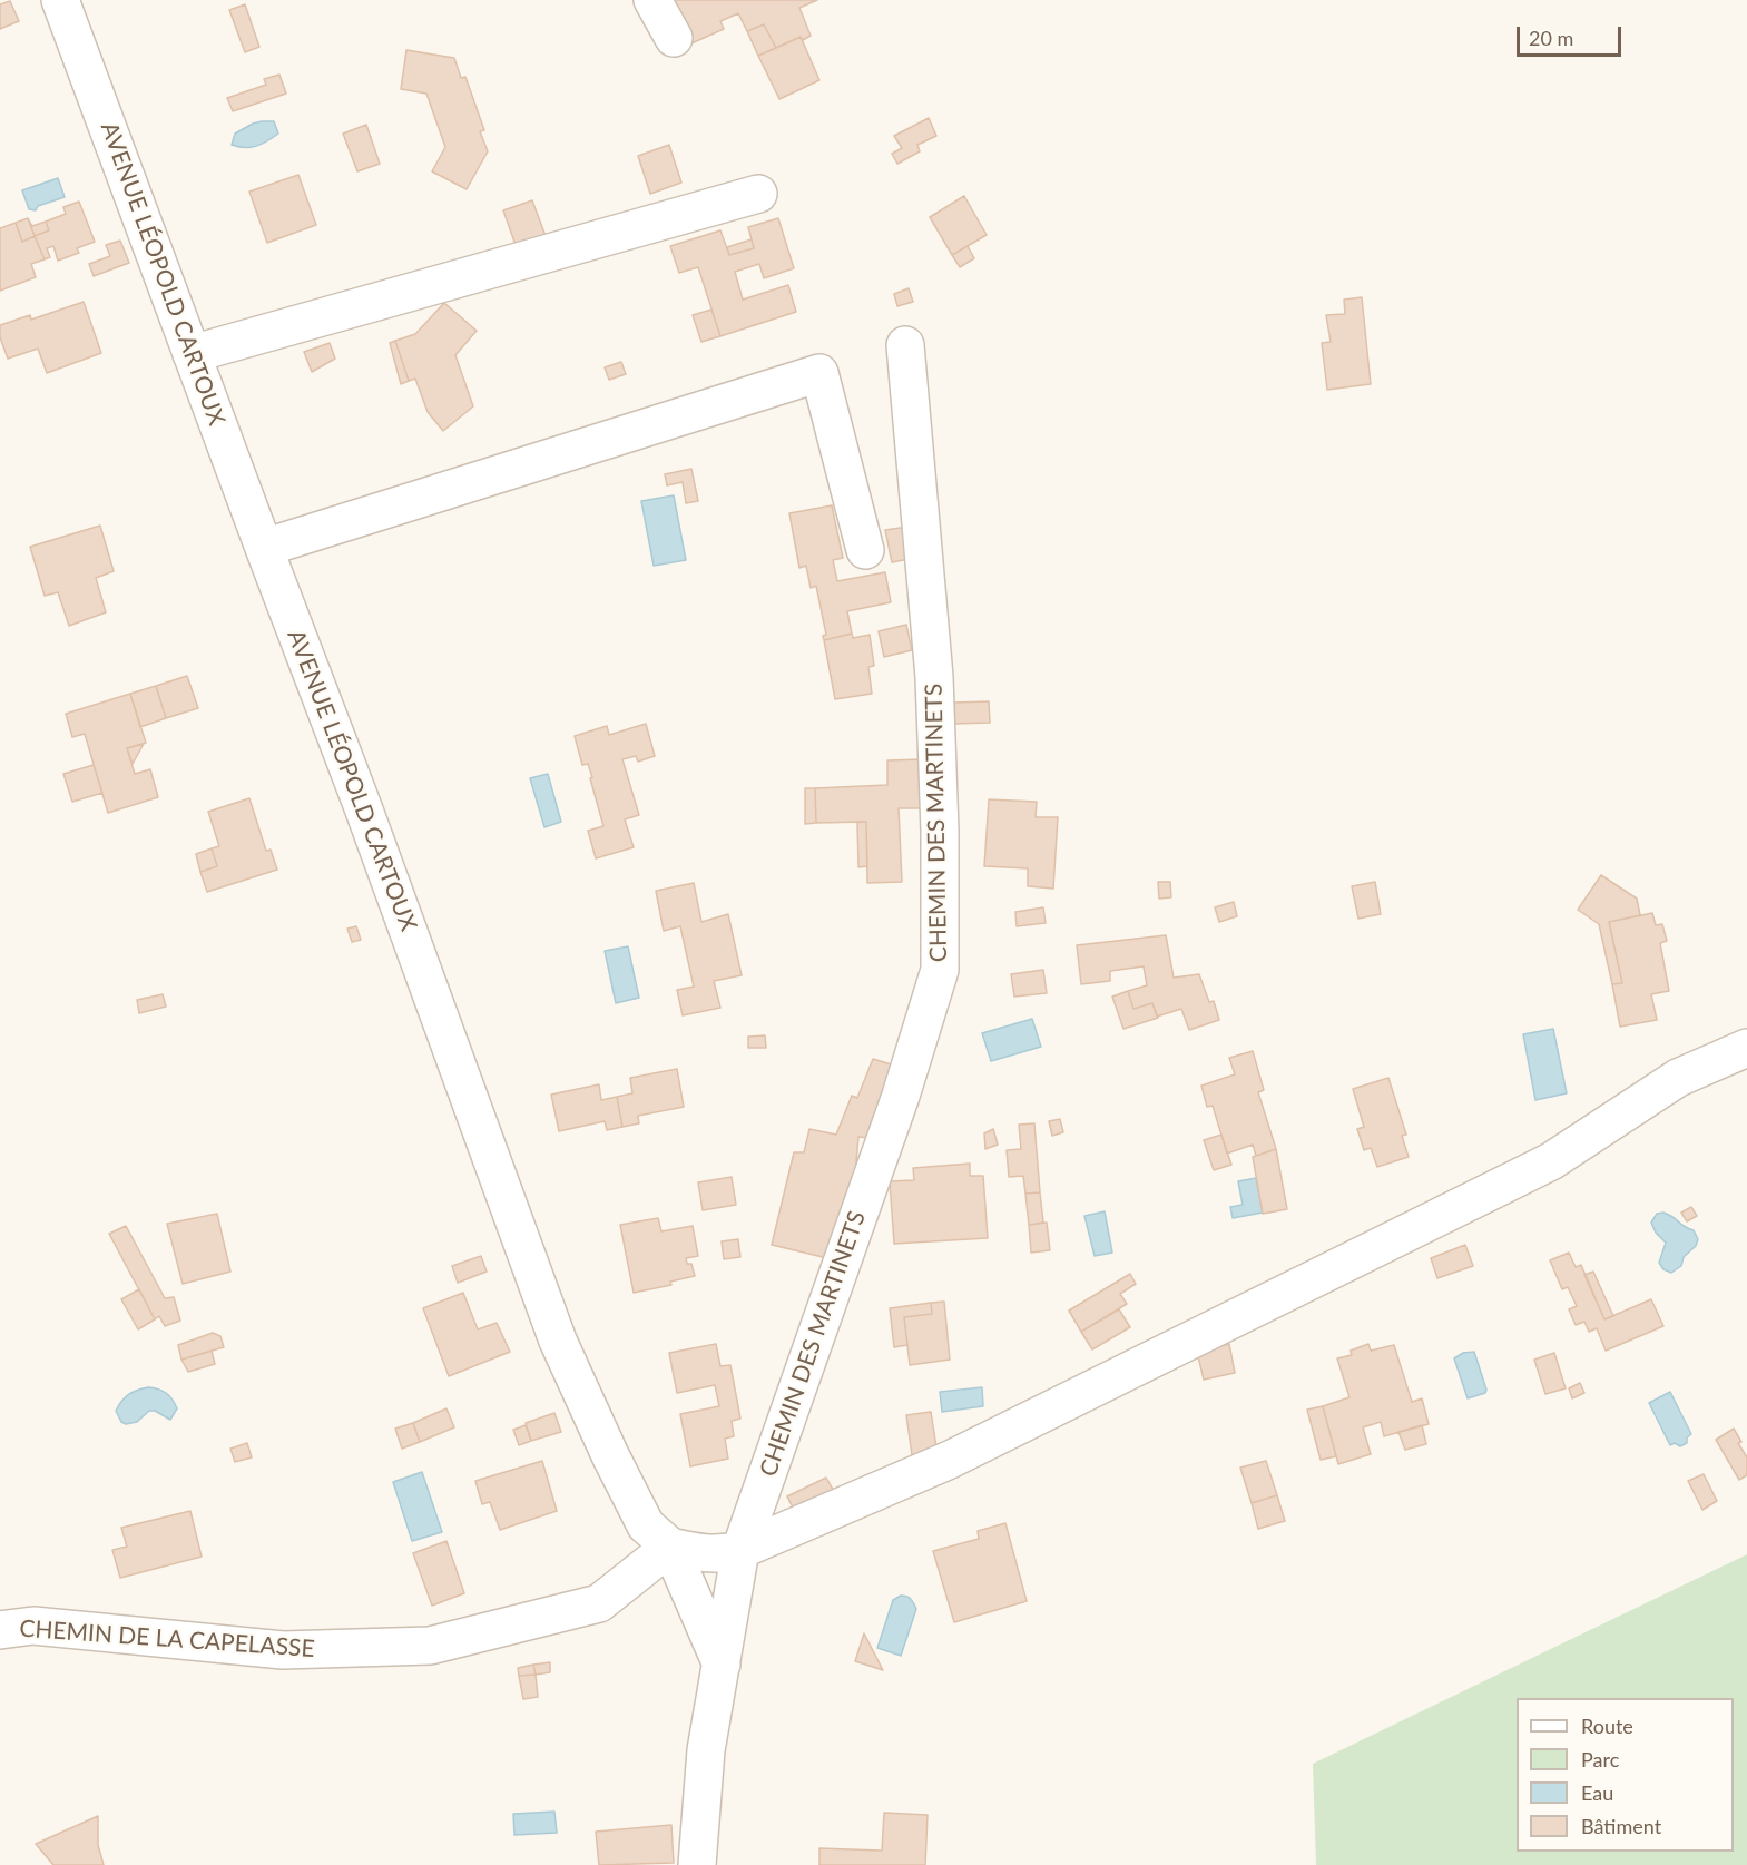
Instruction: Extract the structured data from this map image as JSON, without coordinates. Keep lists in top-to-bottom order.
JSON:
{
  "streets": {
    "street": ["AVENUE LÉOPOLD CARTOUX", "CHEMIN DES MARTINETS", "CHEMIN DE LA CAPELASSE"]
  },
  "crossings": [
    ["AVENUE LÉOPOLD CARTOUX", "CHEMIN DE LA CAPELASSE"]
  ],
  "legend": [
    "Route",
    "Parc",
    "Eau",
    "Bâtiment"
  ],
  "scale_bar": "20 m"
}
